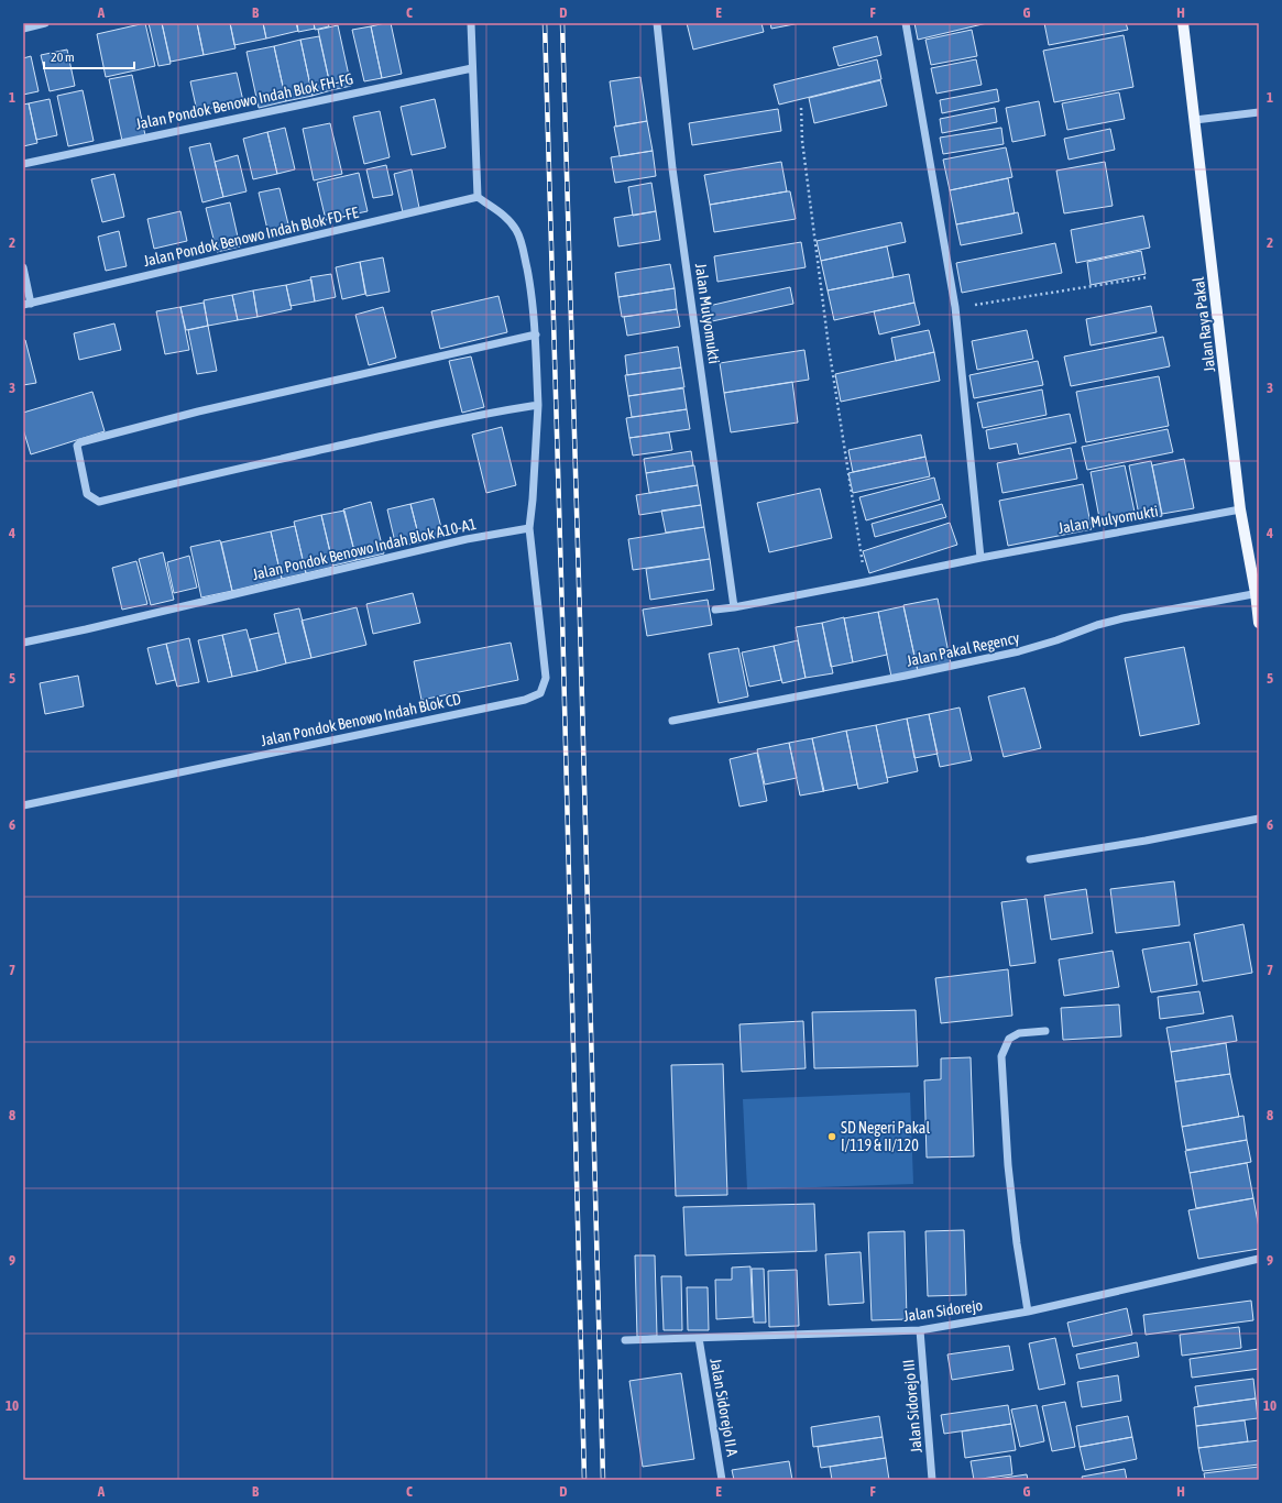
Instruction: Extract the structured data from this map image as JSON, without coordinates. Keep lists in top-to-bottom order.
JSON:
{
  "streets": {
    "main road": ["Jalan Raya Pakal"],
    "street": [
      "Jalan Pondok Benowo Indah Blok FH-FG",
      "Jalan Pondok Benowo Indah Blok FD-FE",
      "Jalan Mulyomukti",
      "Jalan Pondok Benowo Indah Blok A10-A1",
      "Jalan Pakal Regency",
      "Jalan Pondok Benowo Indah Blok CD",
      "Jalan Sidorejo",
      "Jalan Sidorejo III",
      "Jalan Sidorejo II A"
    ]
  },
  "crossings": [
    ["Jalan Mulyomukti", "Jalan Raya Pakal"],
    ["Jalan Raya Pakal", "Jalan Pakal Regency"],
    ["Jalan Pondok Benowo Indah Blok A10-A1", "Jalan Pondok Benowo Indah Blok CD"],
    ["Jalan Sidorejo", "Jalan Sidorejo III"],
    ["Jalan Sidorejo", "Jalan Sidorejo II A"]
  ],
  "places": ["SD Negeri Pakal I/119 & II/120"],
  "scale_bar": "20 m",
  "grid": {
    "columns": [
      "A",
      "B",
      "C",
      "D",
      "E",
      "F",
      "G",
      "H"
    ],
    "rows": [
      "1",
      "2",
      "3",
      "4",
      "5",
      "6",
      "7",
      "8",
      "9",
      "10"
    ]
  }
}
